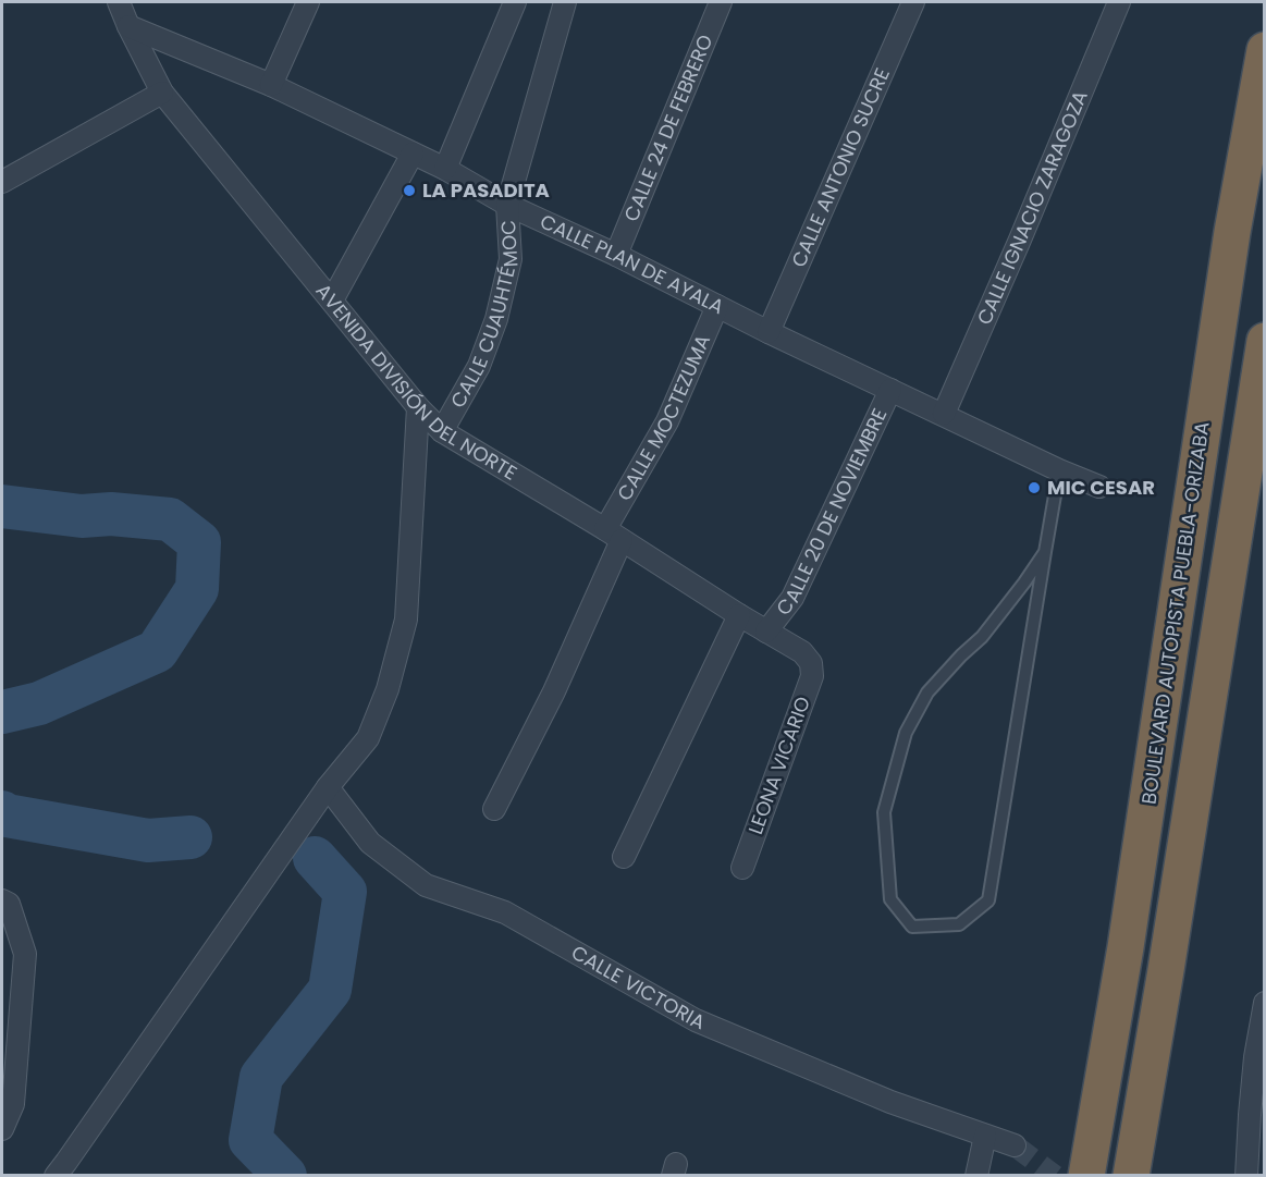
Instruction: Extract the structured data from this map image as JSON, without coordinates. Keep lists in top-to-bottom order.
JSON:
{
  "streets": {
    "highway": ["BOULEVARD AUTOPISTA PUEBLA-ORIZABA"],
    "street": [
      "CALLE 24 DE FEBRERO",
      "CALLE ANTONIO SUCRE",
      "CALLE IGNACIO ZARAGOZA",
      "CALLE PLAN DE AYALA",
      "CALLE CUAUHTÉMOC",
      "AVENIDA DIVISIÓN DEL NORTE",
      "CALLE MOCTEZUMA",
      "CALLE 20 DE NOVIEMBRE",
      "LEONA VICARIO",
      "CALLE VICTORIA"
    ]
  },
  "crossings": [
    ["CALLE 24 DE FEBRERO", "CALLE PLAN DE AYALA"],
    ["CALLE ANTONIO SUCRE", "CALLE PLAN DE AYALA"],
    ["CALLE IGNACIO ZARAGOZA", "CALLE PLAN DE AYALA"],
    ["CALLE PLAN DE AYALA", "CALLE CUAUHTÉMOC"],
    ["CALLE PLAN DE AYALA", "AVENIDA DIVISIÓN DEL NORTE"],
    ["CALLE PLAN DE AYALA", "CALLE MOCTEZUMA"],
    ["CALLE PLAN DE AYALA", "CALLE 20 DE NOVIEMBRE"],
    ["CALLE CUAUHTÉMOC", "AVENIDA DIVISIÓN DEL NORTE"],
    ["AVENIDA DIVISIÓN DEL NORTE", "CALLE MOCTEZUMA"],
    ["AVENIDA DIVISIÓN DEL NORTE", "CALLE 20 DE NOVIEMBRE"],
    ["AVENIDA DIVISIÓN DEL NORTE", "LEONA VICARIO"]
  ],
  "places": ["LA PASADITA", "MIC CESAR"]
}
